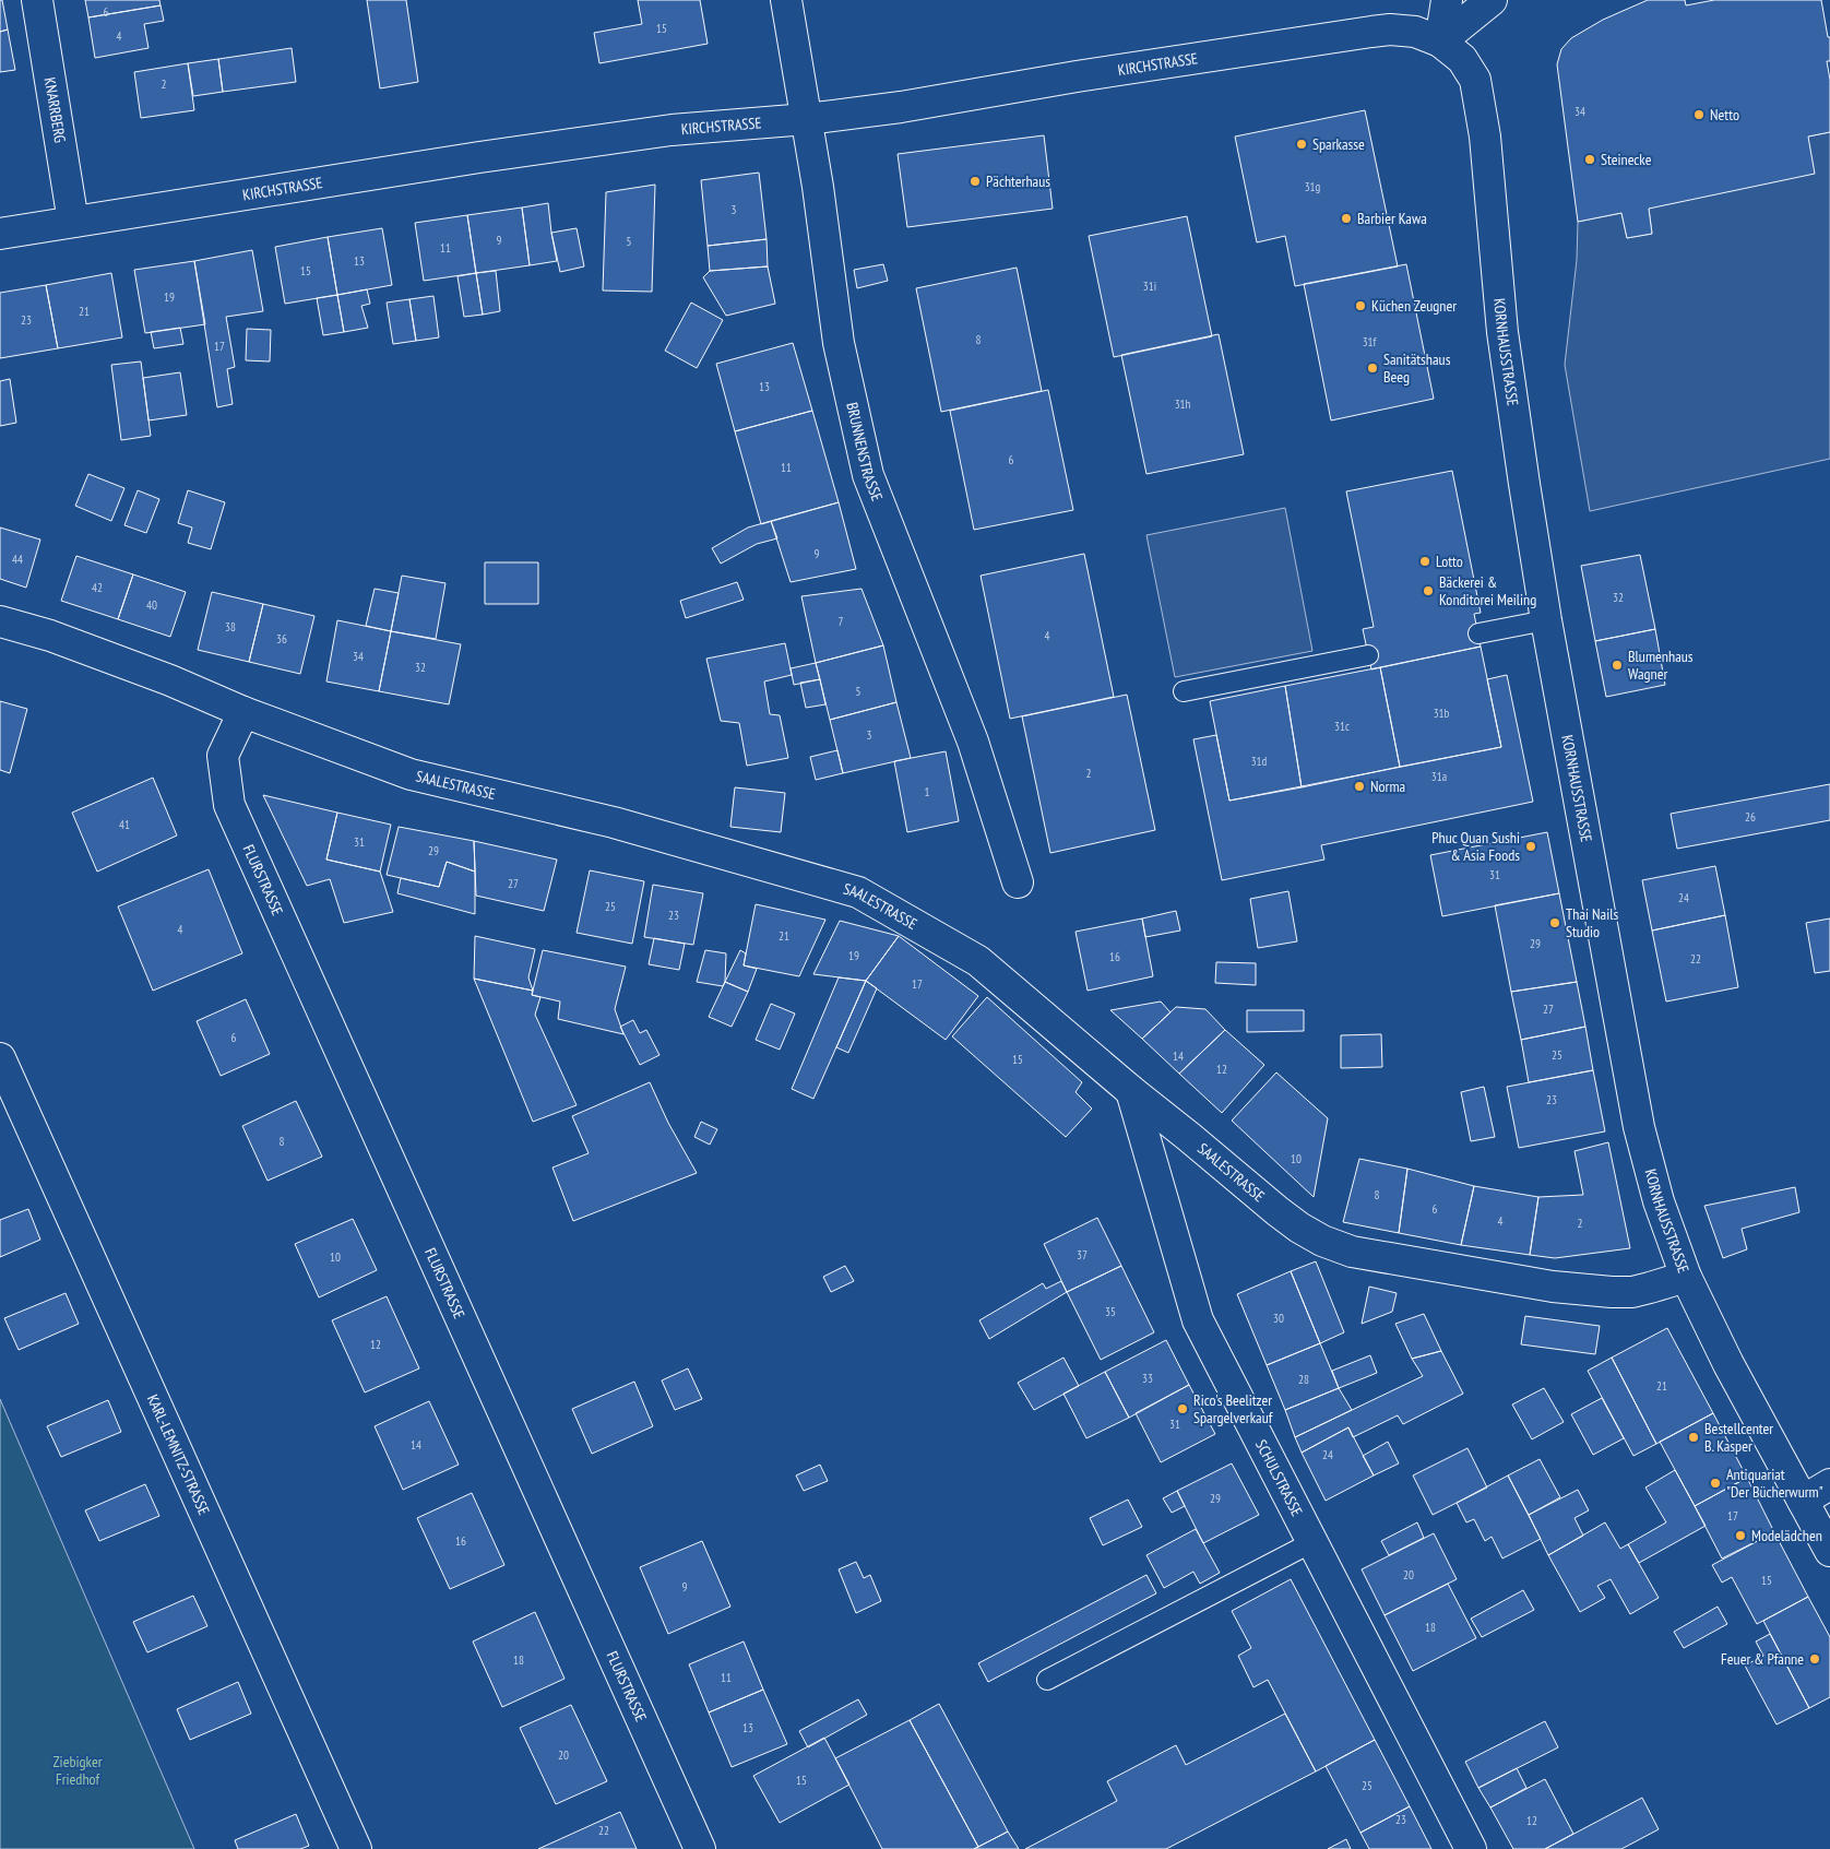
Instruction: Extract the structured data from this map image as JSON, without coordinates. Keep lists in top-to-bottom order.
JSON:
{
  "streets": {
    "street": [
      "KIRCHSTRASSE",
      "KNARRBERG",
      "KORNHAUSSTRASSE",
      "BRUNNENSTRASSE",
      "SAALESTRASSE",
      "FLURSTRASSE",
      "KARL-LEMNITZ-STRASSE",
      "SCHULSTRASSE"
    ]
  },
  "crossings": [
    ["KIRCHSTRASSE", "KNARRBERG"],
    ["KIRCHSTRASSE", "KORNHAUSSTRASSE"],
    ["KIRCHSTRASSE", "BRUNNENSTRASSE"],
    ["KORNHAUSSTRASSE", "SAALESTRASSE"],
    ["SAALESTRASSE", "FLURSTRASSE"],
    ["SAALESTRASSE", "SCHULSTRASSE"]
  ],
  "parks": ["Ziebigker Friedhof"],
  "places": [
    "Netto",
    "Sparkasse",
    "Steinecke",
    "Pächterhaus",
    "Barbier Kawa",
    "Küchen Zeugner",
    "Sanitätshaus Beeg",
    "Lotto",
    "Bäckerei & Konditorei Meiling",
    "Blumenhaus Wagner",
    "Norma",
    "Phuc Quan Sushi & Asia Foods",
    "Thai Nails Studio",
    "Rico's Beelitzer Spargelverkauf",
    "Bestellcenter B. Kasper",
    "Antiquariat \"Der Bücherwurm\"",
    "Modelädchen",
    "Feuer & Pfanne"
  ],
  "house_numbers": [
    "6",
    "15",
    "4",
    "2",
    "34",
    "31g",
    "3",
    "9",
    "5",
    "11",
    "13",
    "15",
    "31i",
    "19",
    "21",
    "23",
    "8",
    "31f",
    "17",
    "13",
    "31h",
    "6",
    "11",
    "9",
    "44",
    "42",
    "32",
    "40",
    "7",
    "38",
    "4",
    "36",
    "34",
    "32",
    "5",
    "31b",
    "31c",
    "3",
    "31d",
    "2",
    "31a",
    "1",
    "26",
    "41",
    "31",
    "29",
    "31",
    "27",
    "24",
    "25",
    "23",
    "4",
    "21",
    "29",
    "19",
    "16",
    "22",
    "17",
    "27",
    "6",
    "25",
    "14",
    "15",
    "12",
    "23",
    "8",
    "10",
    "8",
    "6",
    "4",
    "2",
    "37",
    "10",
    "35",
    "30",
    "12",
    "33",
    "28",
    "21",
    "31",
    "14",
    "24",
    "29",
    "17",
    "16",
    "20",
    "15",
    "9",
    "18",
    "18",
    "11",
    "13",
    "20",
    "15",
    "25",
    "23",
    "12",
    "22"
  ]
}
